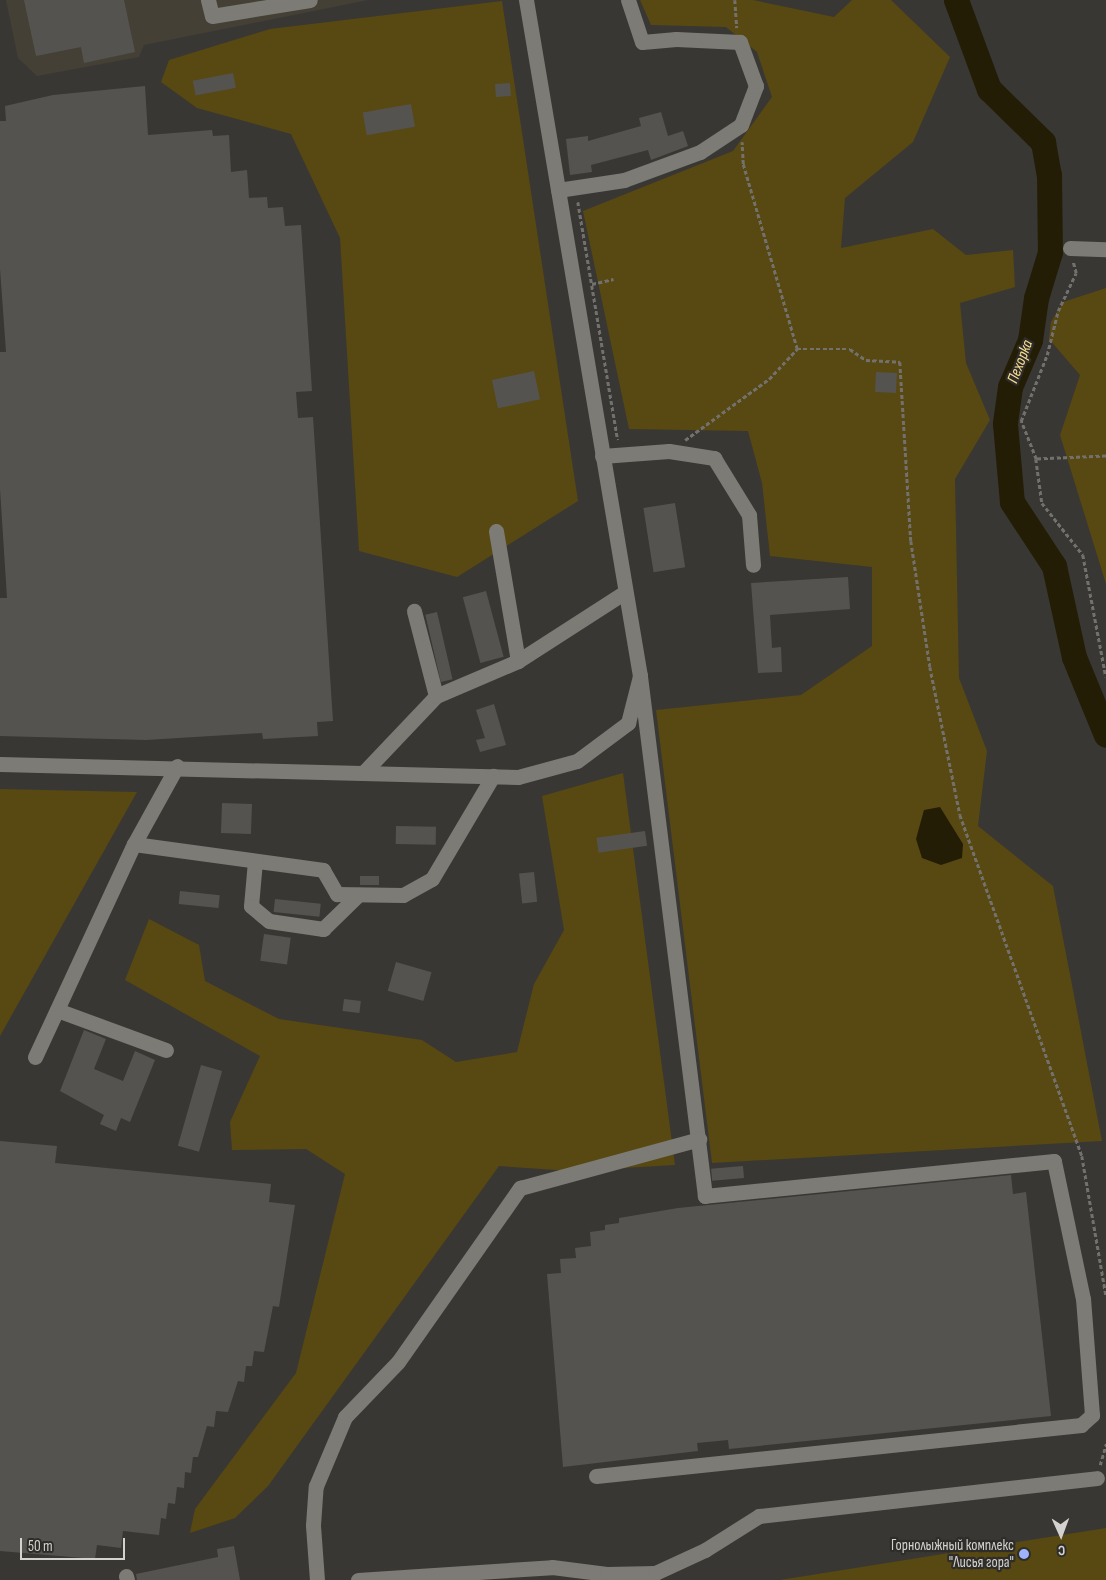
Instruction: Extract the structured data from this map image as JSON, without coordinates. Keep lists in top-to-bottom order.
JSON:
{
  "water": ["Пехорка"],
  "places": ["Горнолыжный комплекс \"Лисья гора\""],
  "scale_bar": "50 m",
  "north": "bottom"
}
